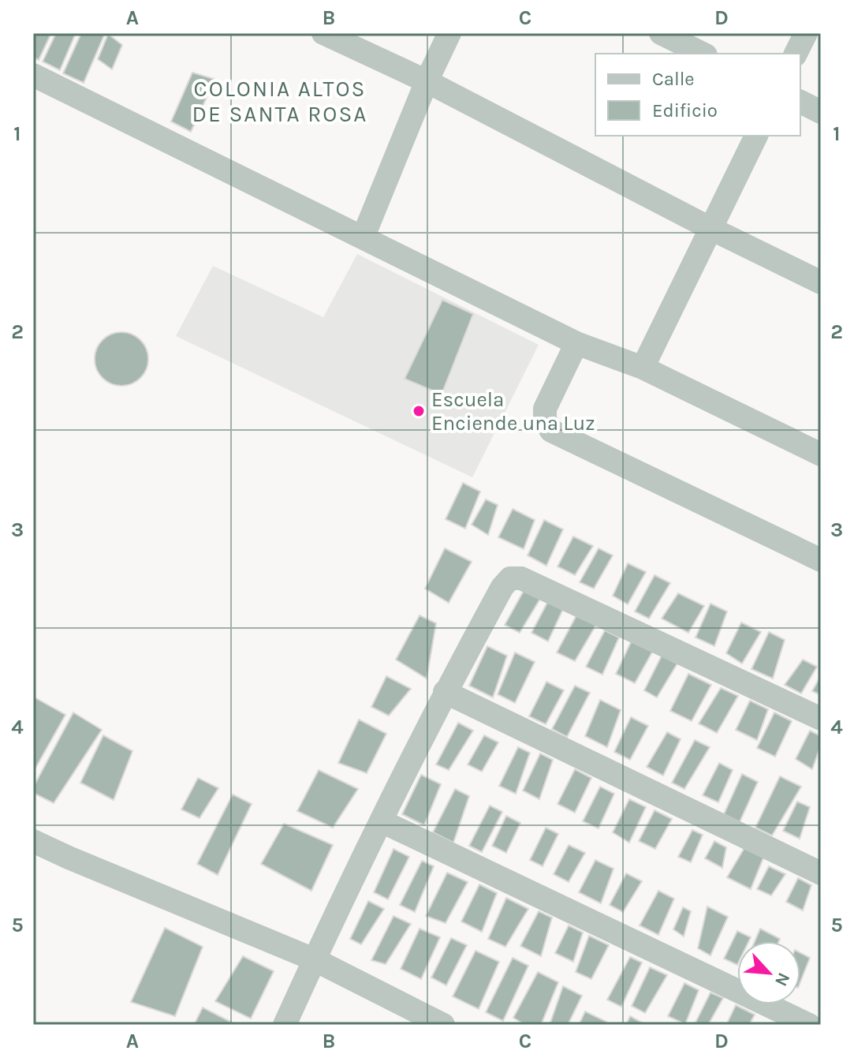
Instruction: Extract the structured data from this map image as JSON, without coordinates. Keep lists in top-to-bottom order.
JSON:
{
  "districts": ["COLONIA ALTOS DE SANTA ROSA"],
  "places": ["Escuela Enciende una Luz"],
  "legend": ["Calle", "Edificio"],
  "north": "bottom right",
  "grid": {
    "columns": [
      "A",
      "B",
      "C",
      "D"
    ],
    "rows": [
      "1",
      "2",
      "3",
      "4",
      "5"
    ]
  }
}
